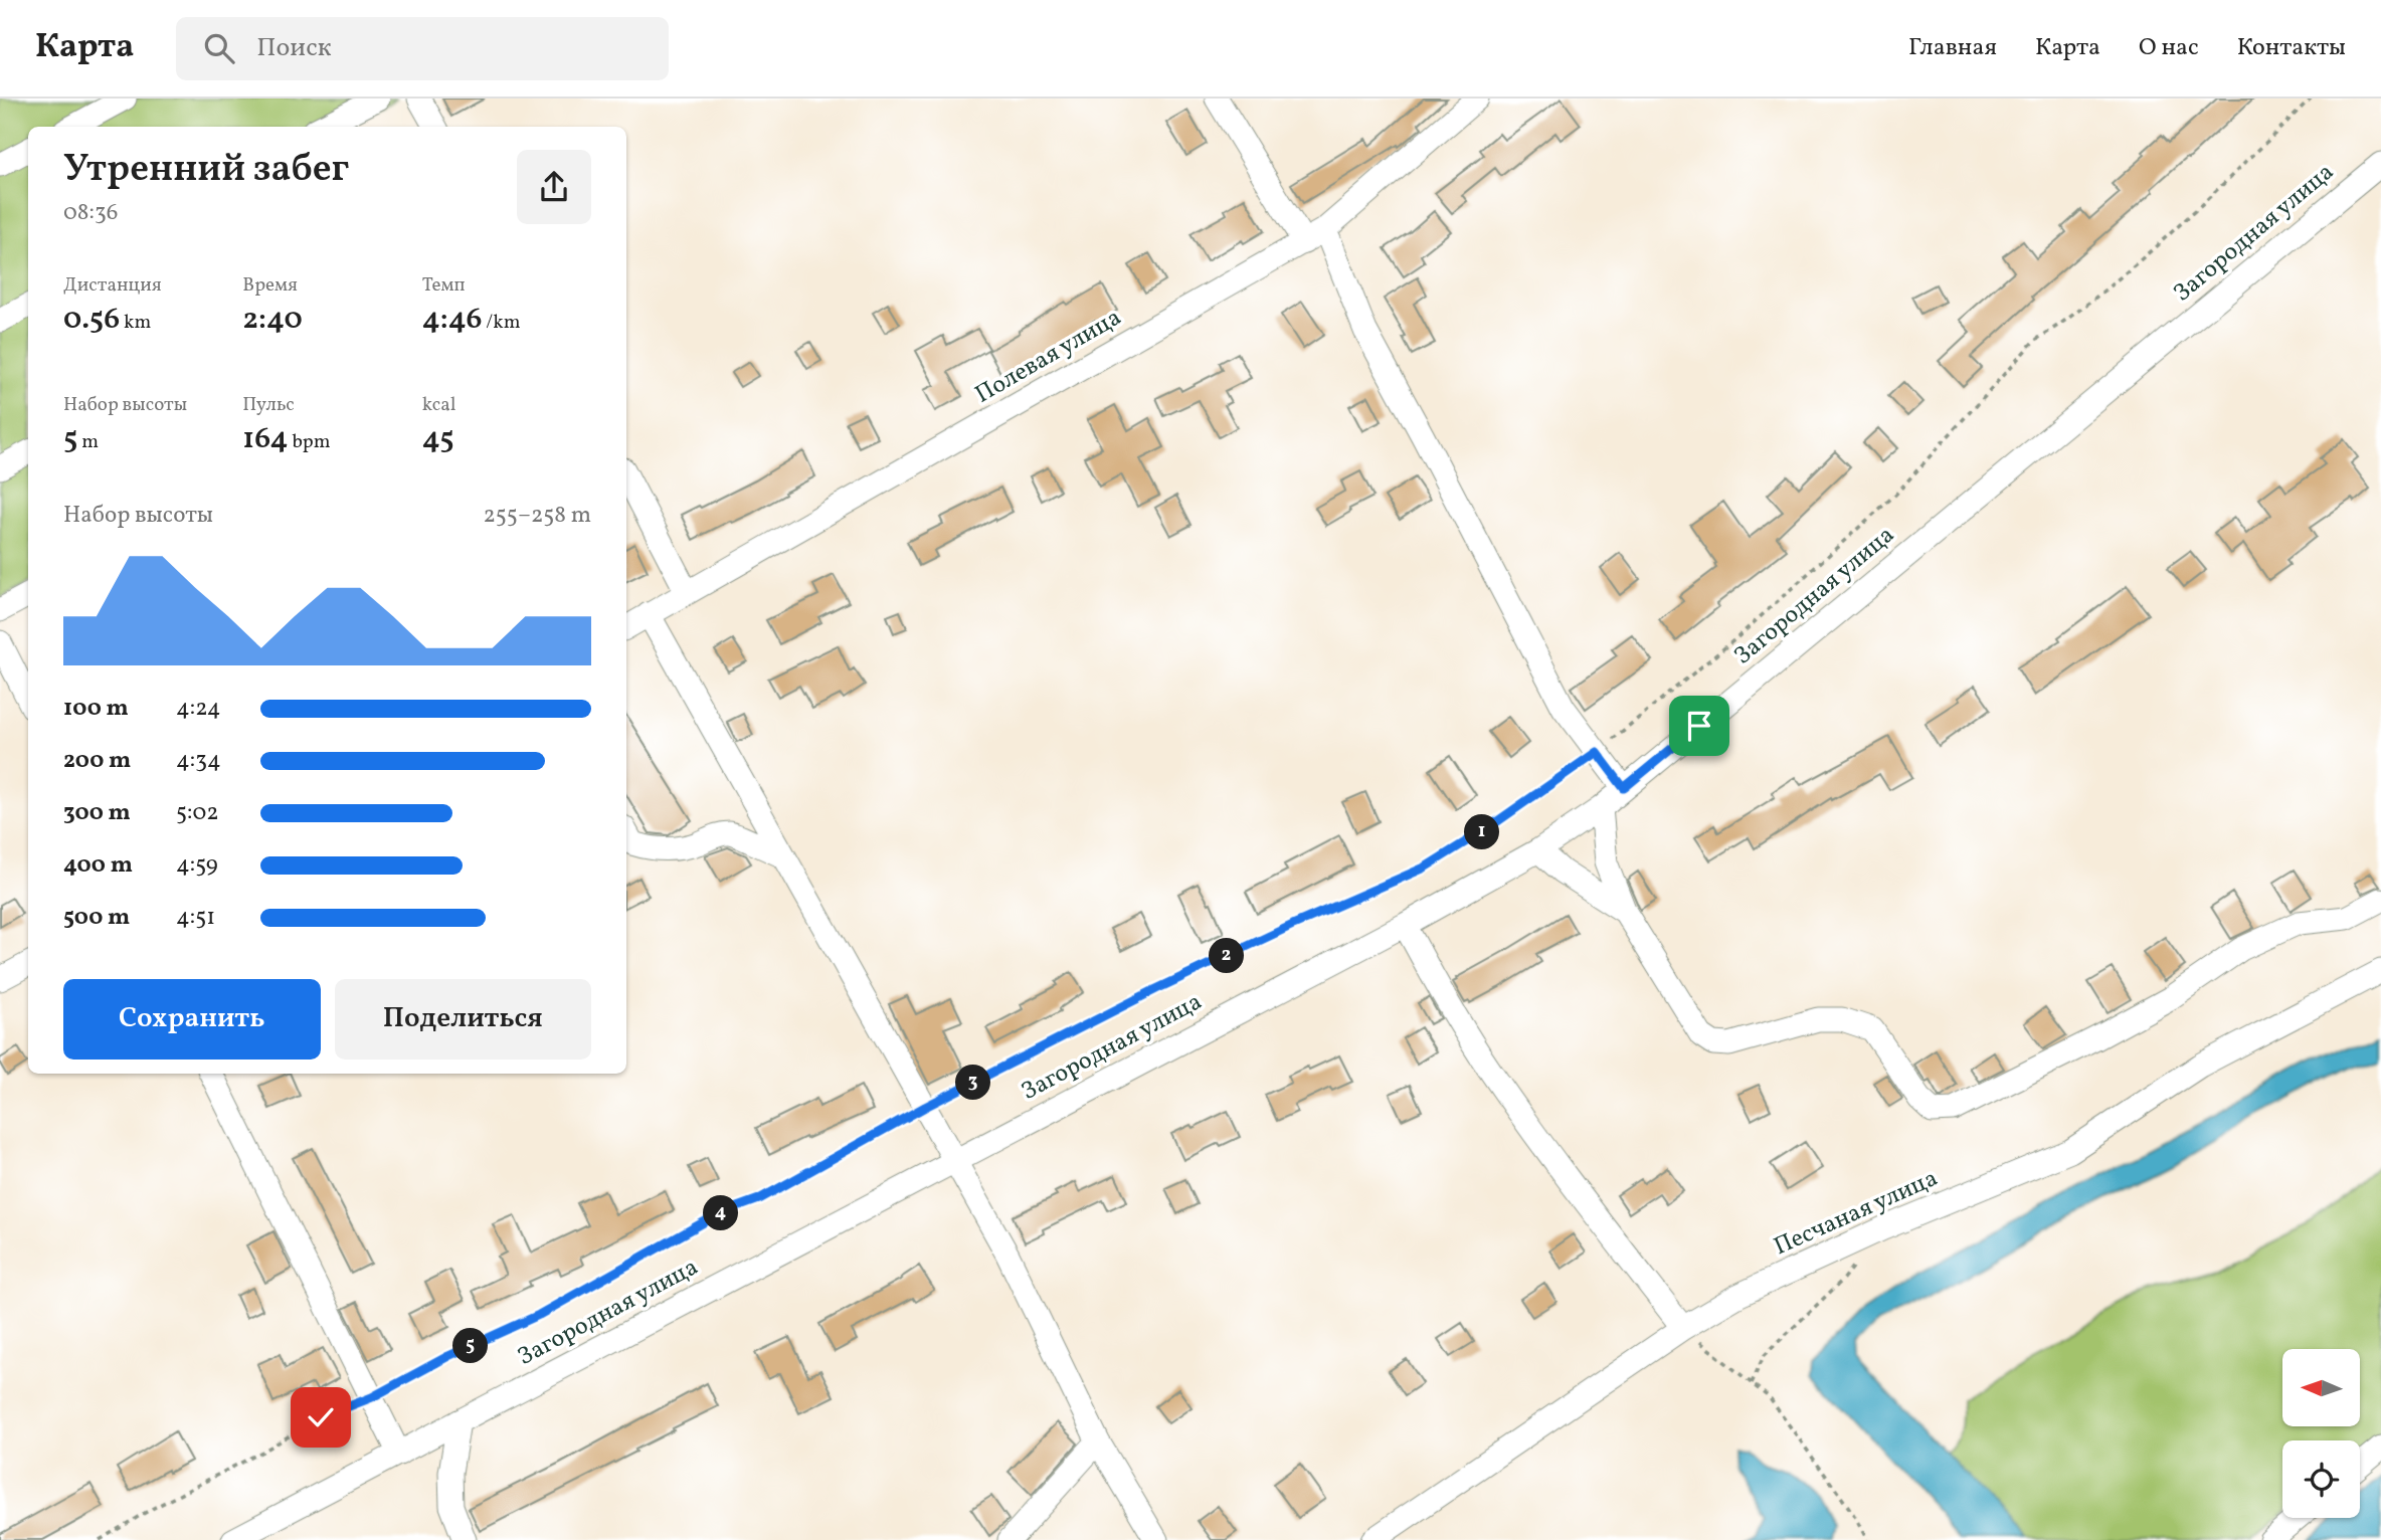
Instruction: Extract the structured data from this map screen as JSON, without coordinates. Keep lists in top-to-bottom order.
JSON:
{
  "streets": {
    "street": ["Загородная улица", "Полевая улица", "Песчаная улица"]
  },
  "north": "left",
  "page": {
    "header": "Карта",
    "search": "Поиск",
    "nav": [
      "Главная",
      "Карта",
      "О нас",
      "Контакты"
    ],
    "heading": ["Утренний забег", "08:36"],
    "stats": [
      ["Дистанция", "0.56 km"],
      ["Время", "2:40"],
      ["Темп", "4:46 /km"],
      ["Набор высоты", "5 m"],
      ["Пульс", "164 bpm"],
      ["kcal", "45"]
    ],
    "chart": ["Набор высоты", "255–258 m"],
    "list": [
      {
        "name": "100 m",
        "note": "4:24"
      },
      {
        "name": "200 m",
        "note": "4:34"
      },
      {
        "name": "300 m",
        "note": "5:02"
      },
      {
        "name": "400 m",
        "note": "4:59"
      },
      {
        "name": "500 m",
        "note": "4:51"
      }
    ],
    "pins": [
      "1",
      "2",
      "3",
      "4",
      "5"
    ],
    "buttons": ["Сохранить", "Поделиться"]
  }
}
